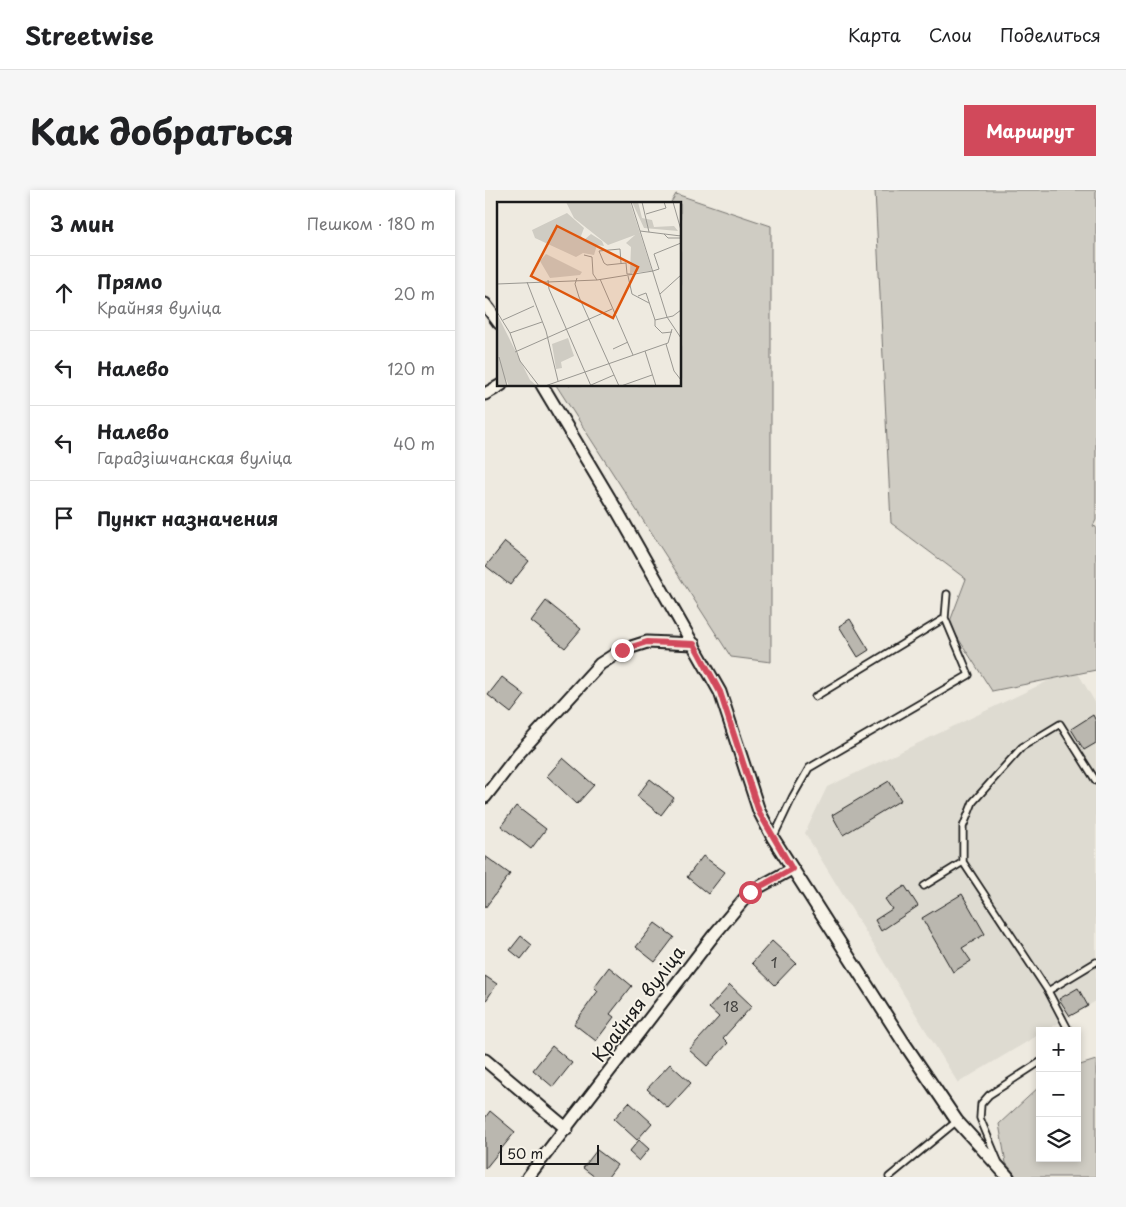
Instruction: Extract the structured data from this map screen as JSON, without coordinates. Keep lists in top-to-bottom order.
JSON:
{
  "streets": {
    "street": ["Крайняя вуліца"]
  },
  "house_numbers": ["1", "18"],
  "scale_bar": "50 m",
  "page": {
    "header": "Streetwise",
    "nav": ["Карта", "Слои", "Поделиться"],
    "title": "Как добраться",
    "buttons": "Маршрут",
    "heading": ["3 мин", "Пешком · 180 m"],
    "list": [
      ["Прямо", "Крайняя вуліца", "20 m"],
      ["Налево", "120 m"],
      ["Налево", "Гарадзішчанская вуліца", "40 m"],
      "Пункт назначения"
    ],
    "map_buttons": ["+", "−"],
    "scale": "50 m"
  }
}
